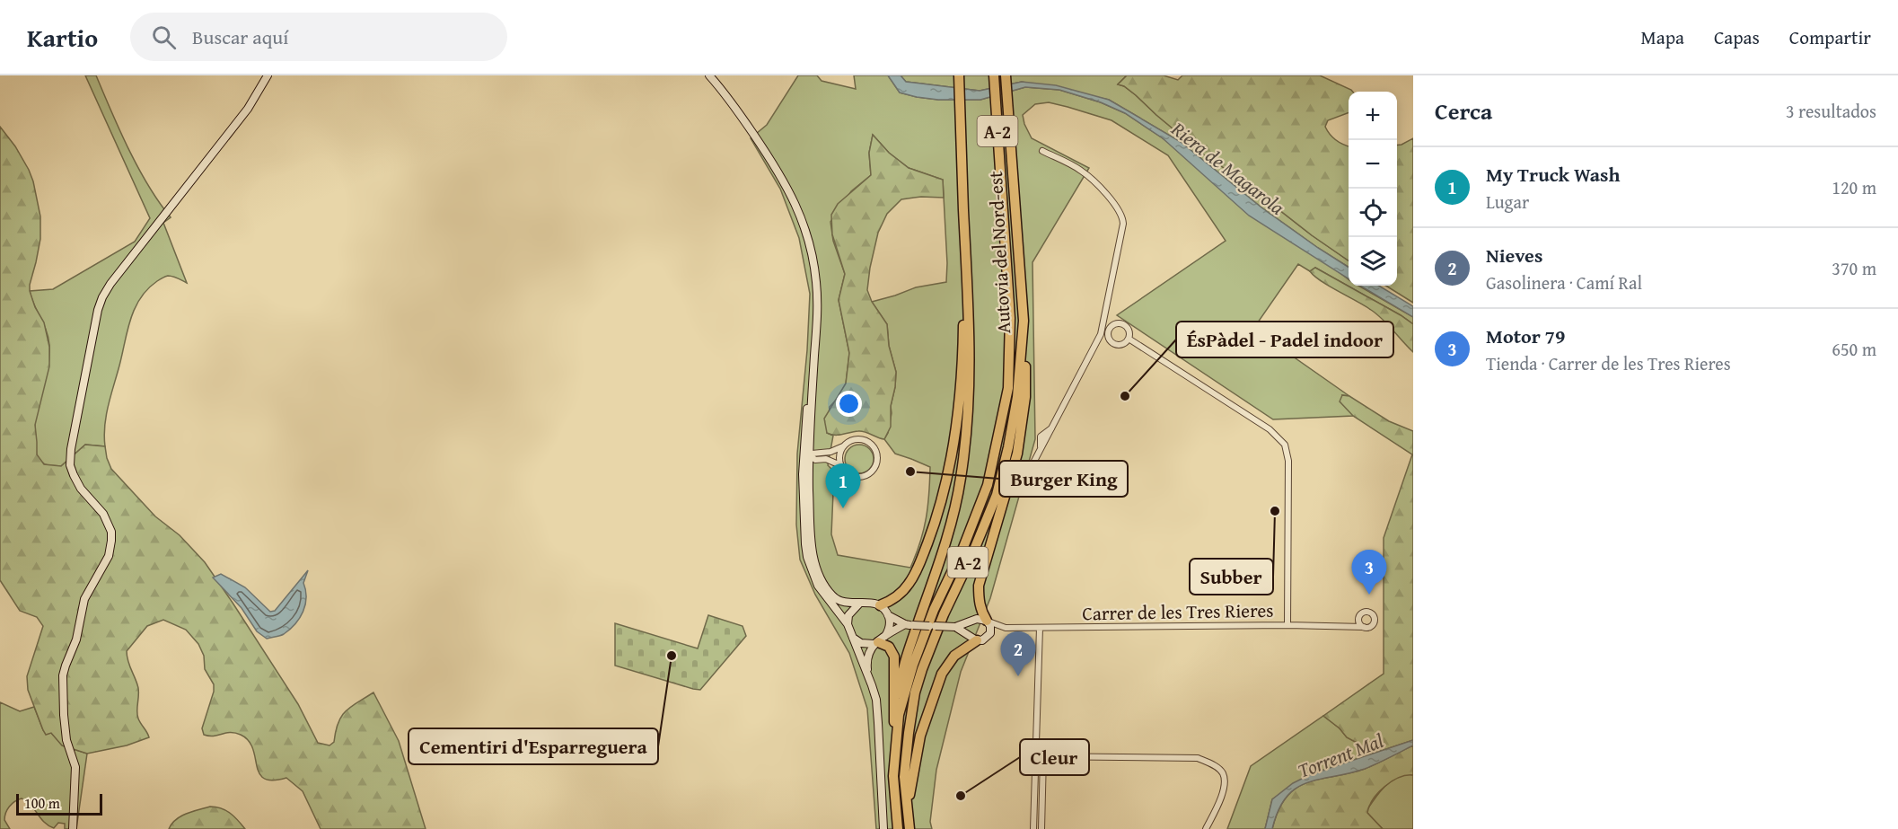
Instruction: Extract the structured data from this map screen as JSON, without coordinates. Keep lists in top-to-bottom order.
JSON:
{
  "streets": {
    "highway": ["A-2", "Autovia del Nord-est"],
    "street": ["Carrer de les Tres Rieres"]
  },
  "water": ["Riera de Magarola", "Torrent Mal"],
  "places": [
    "ÉsPàdel - Padel indoor",
    "Burger King",
    "Subber",
    "Cementiri d'Esparreguera",
    "Cleur"
  ],
  "scale_bar": "100 m",
  "page": {
    "header": "Kartio",
    "search": "Buscar aquí",
    "nav": ["Mapa", "Capas", "Compartir"],
    "heading": ["Cerca", "3 resultados"],
    "map_buttons": ["+", "−"],
    "list": [
      {
        "mark": "1",
        "name": "My Truck Wash",
        "note": "Lugar",
        "value": "120 m"
      },
      {
        "mark": "2",
        "name": "Nieves",
        "note": "Gasolinera · Camí Ral",
        "value": "370 m"
      },
      {
        "mark": "3",
        "name": "Motor 79",
        "note": "Tienda · Carrer de les Tres Rieres",
        "value": "650 m"
      }
    ],
    "pins": ["1", "3", "2"],
    "scale": "100 m"
  }
}
